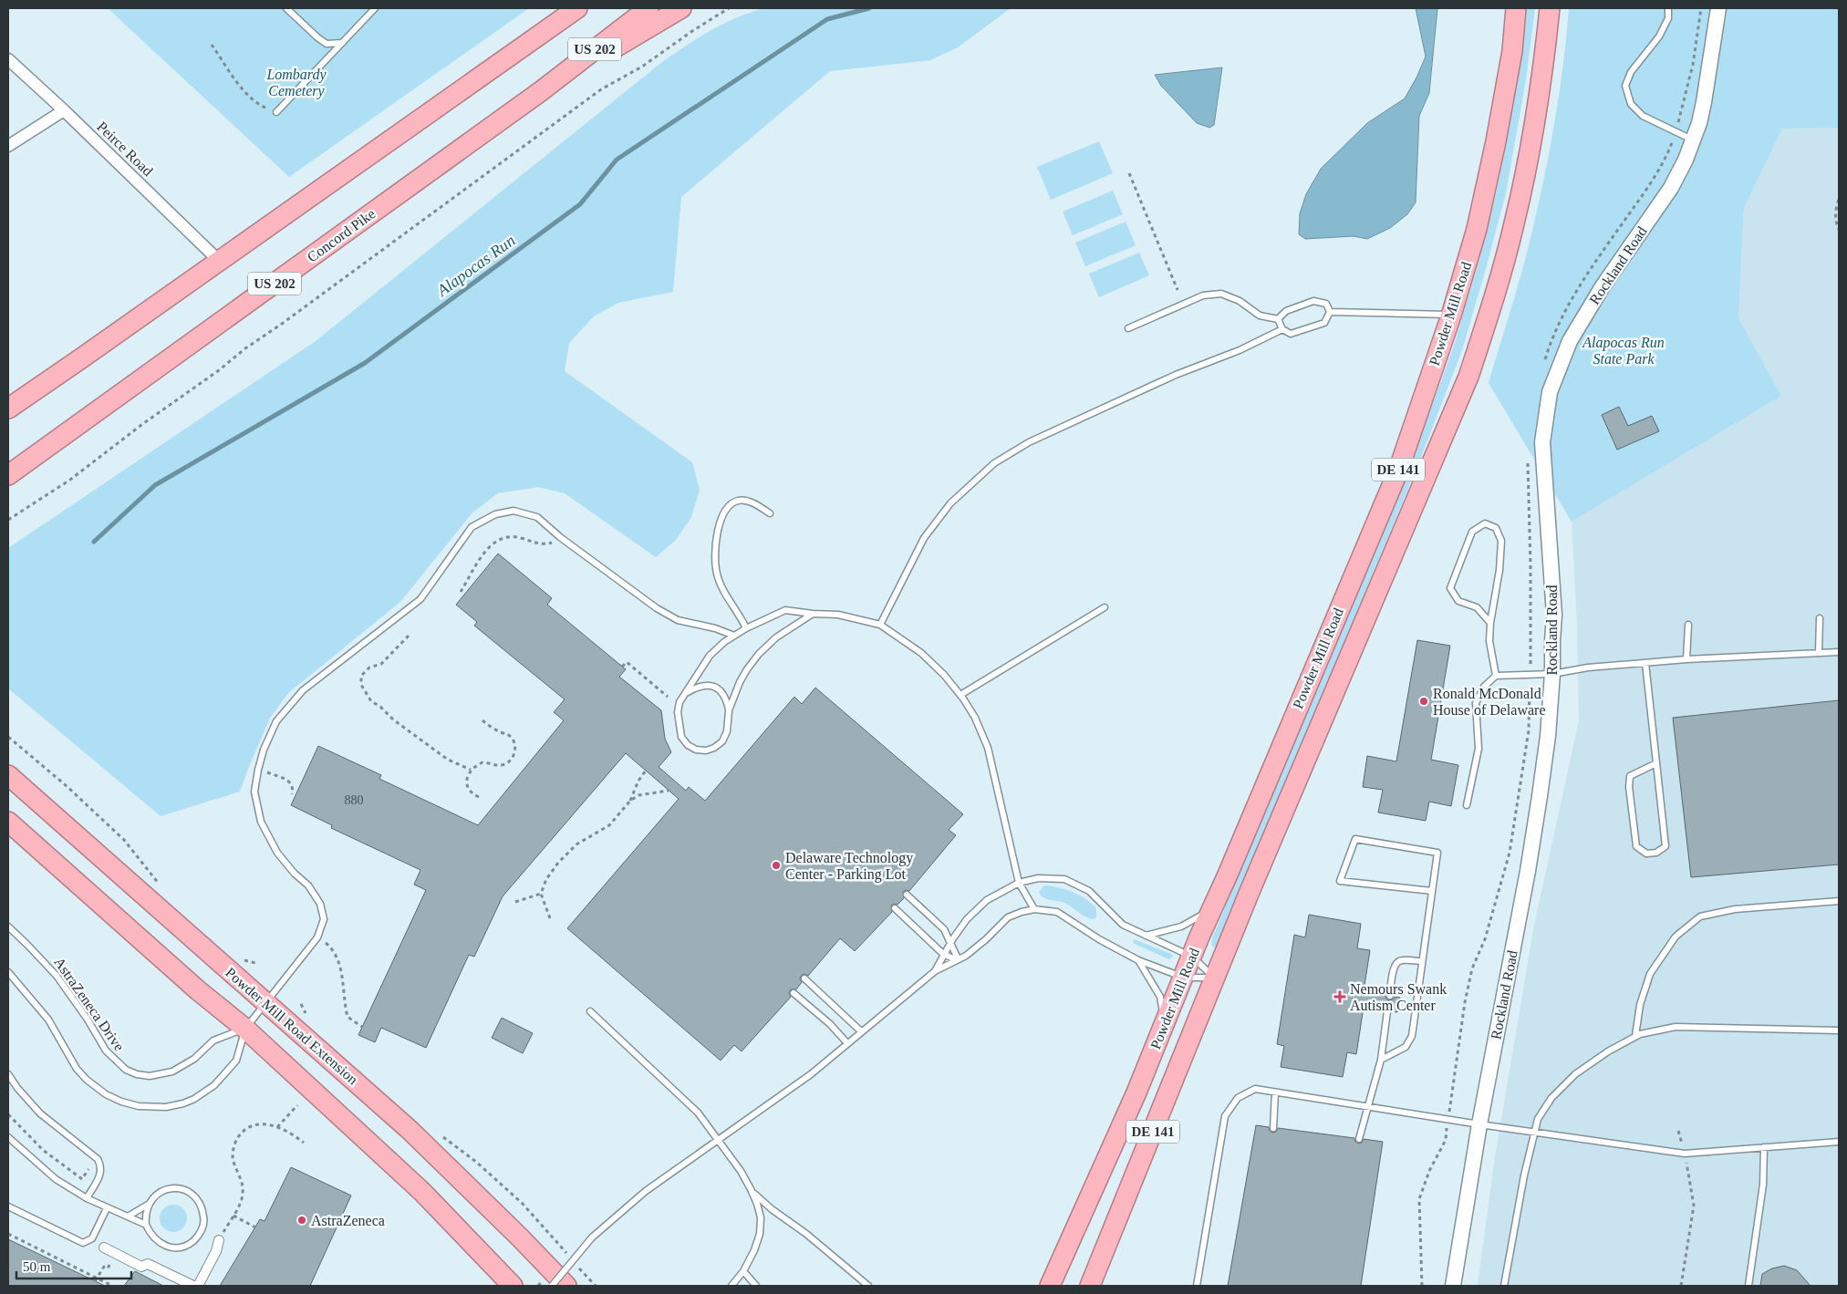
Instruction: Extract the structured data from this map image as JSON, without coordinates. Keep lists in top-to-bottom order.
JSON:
{
  "streets": {
    "highway": [
      "US 202",
      "Concord Pike",
      "Powder Mill Road",
      "DE 141",
      "Powder Mill Road Extension"
    ],
    "street": ["Peirce Road", "Rockland Road"],
    "lane": ["AstraZeneca Drive"]
  },
  "crossings": [
    ["US 202", "Peirce Road"]
  ],
  "water": ["Alapocas Run"],
  "parks": ["Lombardy Cemetery", "Alapocas Run State Park"],
  "places": {
    "other": ["Ronald McDonald House of Delaware", "Delaware Technology Center - Parking Lot", "AstraZeneca"],
    "health": ["Nemours Swank Autism Center"]
  },
  "house_numbers": ["880"],
  "scale_bar": "50 m"
}
